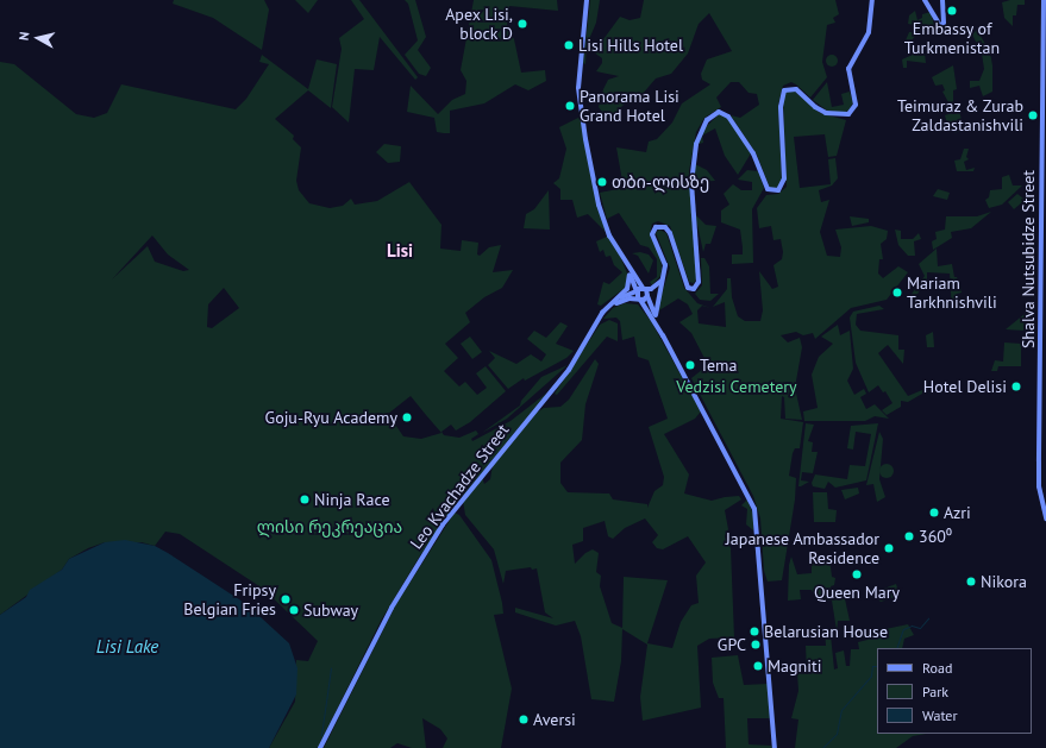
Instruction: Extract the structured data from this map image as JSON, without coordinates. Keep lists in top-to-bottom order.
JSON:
{
  "streets": {
    "main road": ["Shalva Nutsubidze Street", "Leo Kvachadze Street"]
  },
  "districts": ["Lisi"],
  "water": ["Lisi Lake"],
  "parks": ["Vedzisi Cemetery", "ლისი რეკრეაცია"],
  "places": [
    "Embassy of Turkmenistan",
    "Apex Lisi, block D",
    "Lisi Hills Hotel",
    "Panorama Lisi Grand Hotel",
    "Teimuraz & Zurab Zaldastanishvili",
    "თბი-ლისზე",
    "Mariam Tarkhnishvili",
    "Tema",
    "Hotel Delisi",
    "Goju-Ryu Academy",
    "Ninja Race",
    "Azri",
    "360⁰",
    "Japanese Ambassador Residence",
    "Queen Mary",
    "Nikora",
    "Fripsy Belgian Fries",
    "Subway",
    "Belarusian House",
    "GPC",
    "Magniti",
    "Aversi"
  ],
  "legend": ["Road", "Park", "Water"],
  "north": "left"
}
